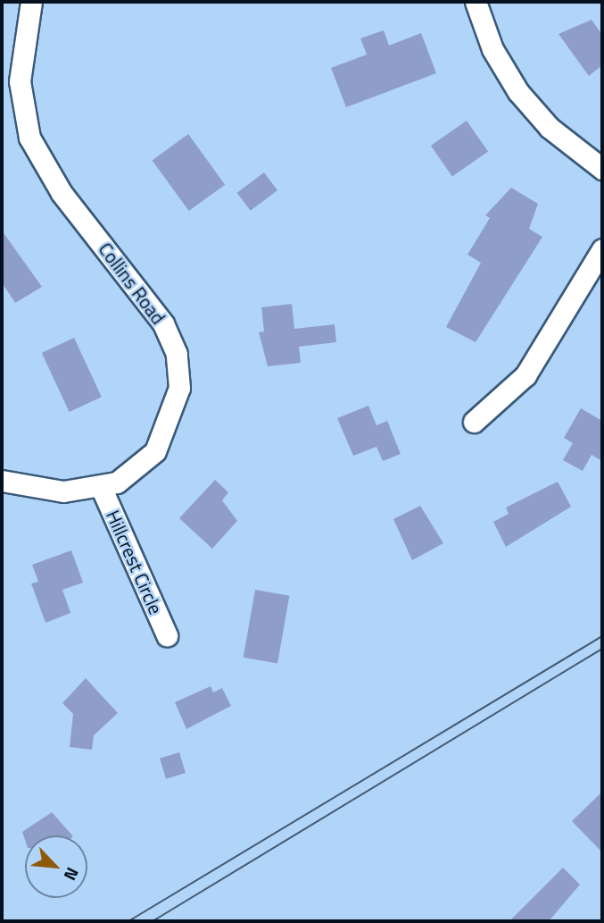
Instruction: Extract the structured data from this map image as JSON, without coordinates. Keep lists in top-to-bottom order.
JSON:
{
  "streets": {
    "street": ["Collins Road", "Hillcrest Circle"]
  },
  "crossings": [
    ["Collins Road", "Hillcrest Circle"]
  ],
  "north": "bottom right"
}
